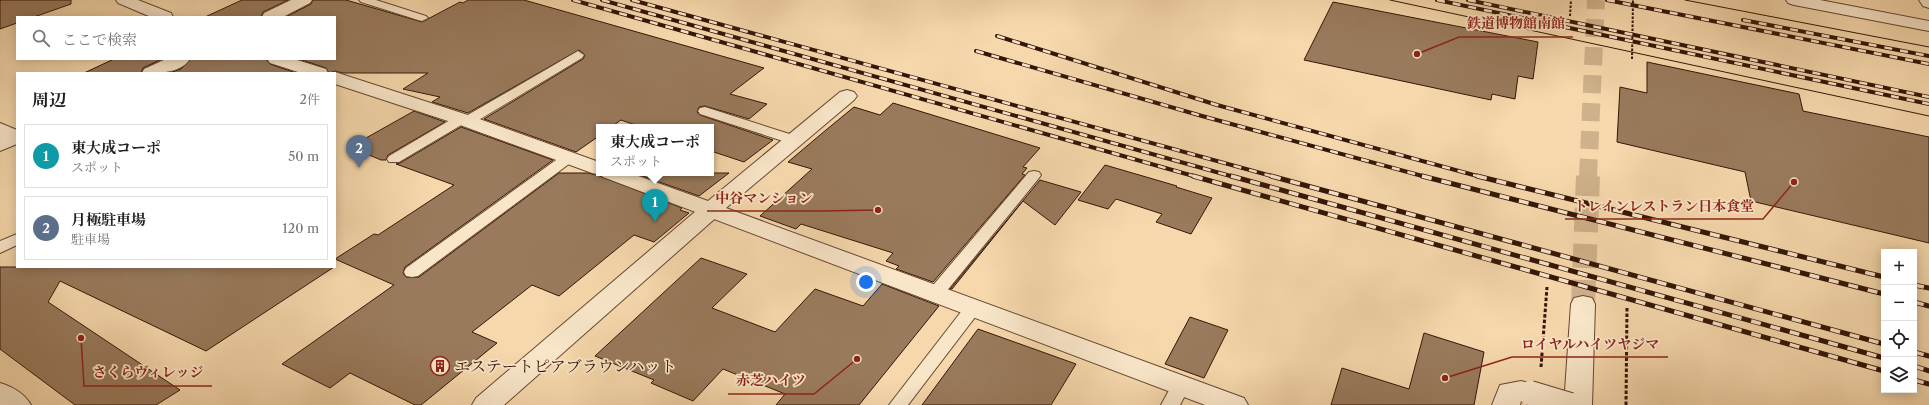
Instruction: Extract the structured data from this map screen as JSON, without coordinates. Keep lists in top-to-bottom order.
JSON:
{
  "places": {
    "other": [
      "鉄道博物館南館",
      "トレインレストラン日本食堂",
      "中谷マンション",
      "さくらヴィレッジ",
      "赤芝ハイツ",
      "ロイヤルハイツヤジマ"
    ],
    "building": ["エステートピアブラウンハット"]
  },
  "page": {
    "search": "ここで検索",
    "heading": ["周辺", "2件"],
    "popup": ["東大成コーポ", "スポット"],
    "list": [
      {
        "mark": "1",
        "name": "東大成コーポ",
        "note": "スポット",
        "value": "50 m"
      },
      {
        "mark": "2",
        "name": "月極駐車場",
        "note": "駐車場",
        "value": "120 m"
      }
    ],
    "pins": ["2", "1"],
    "map_buttons": ["+", "−"]
  }
}
